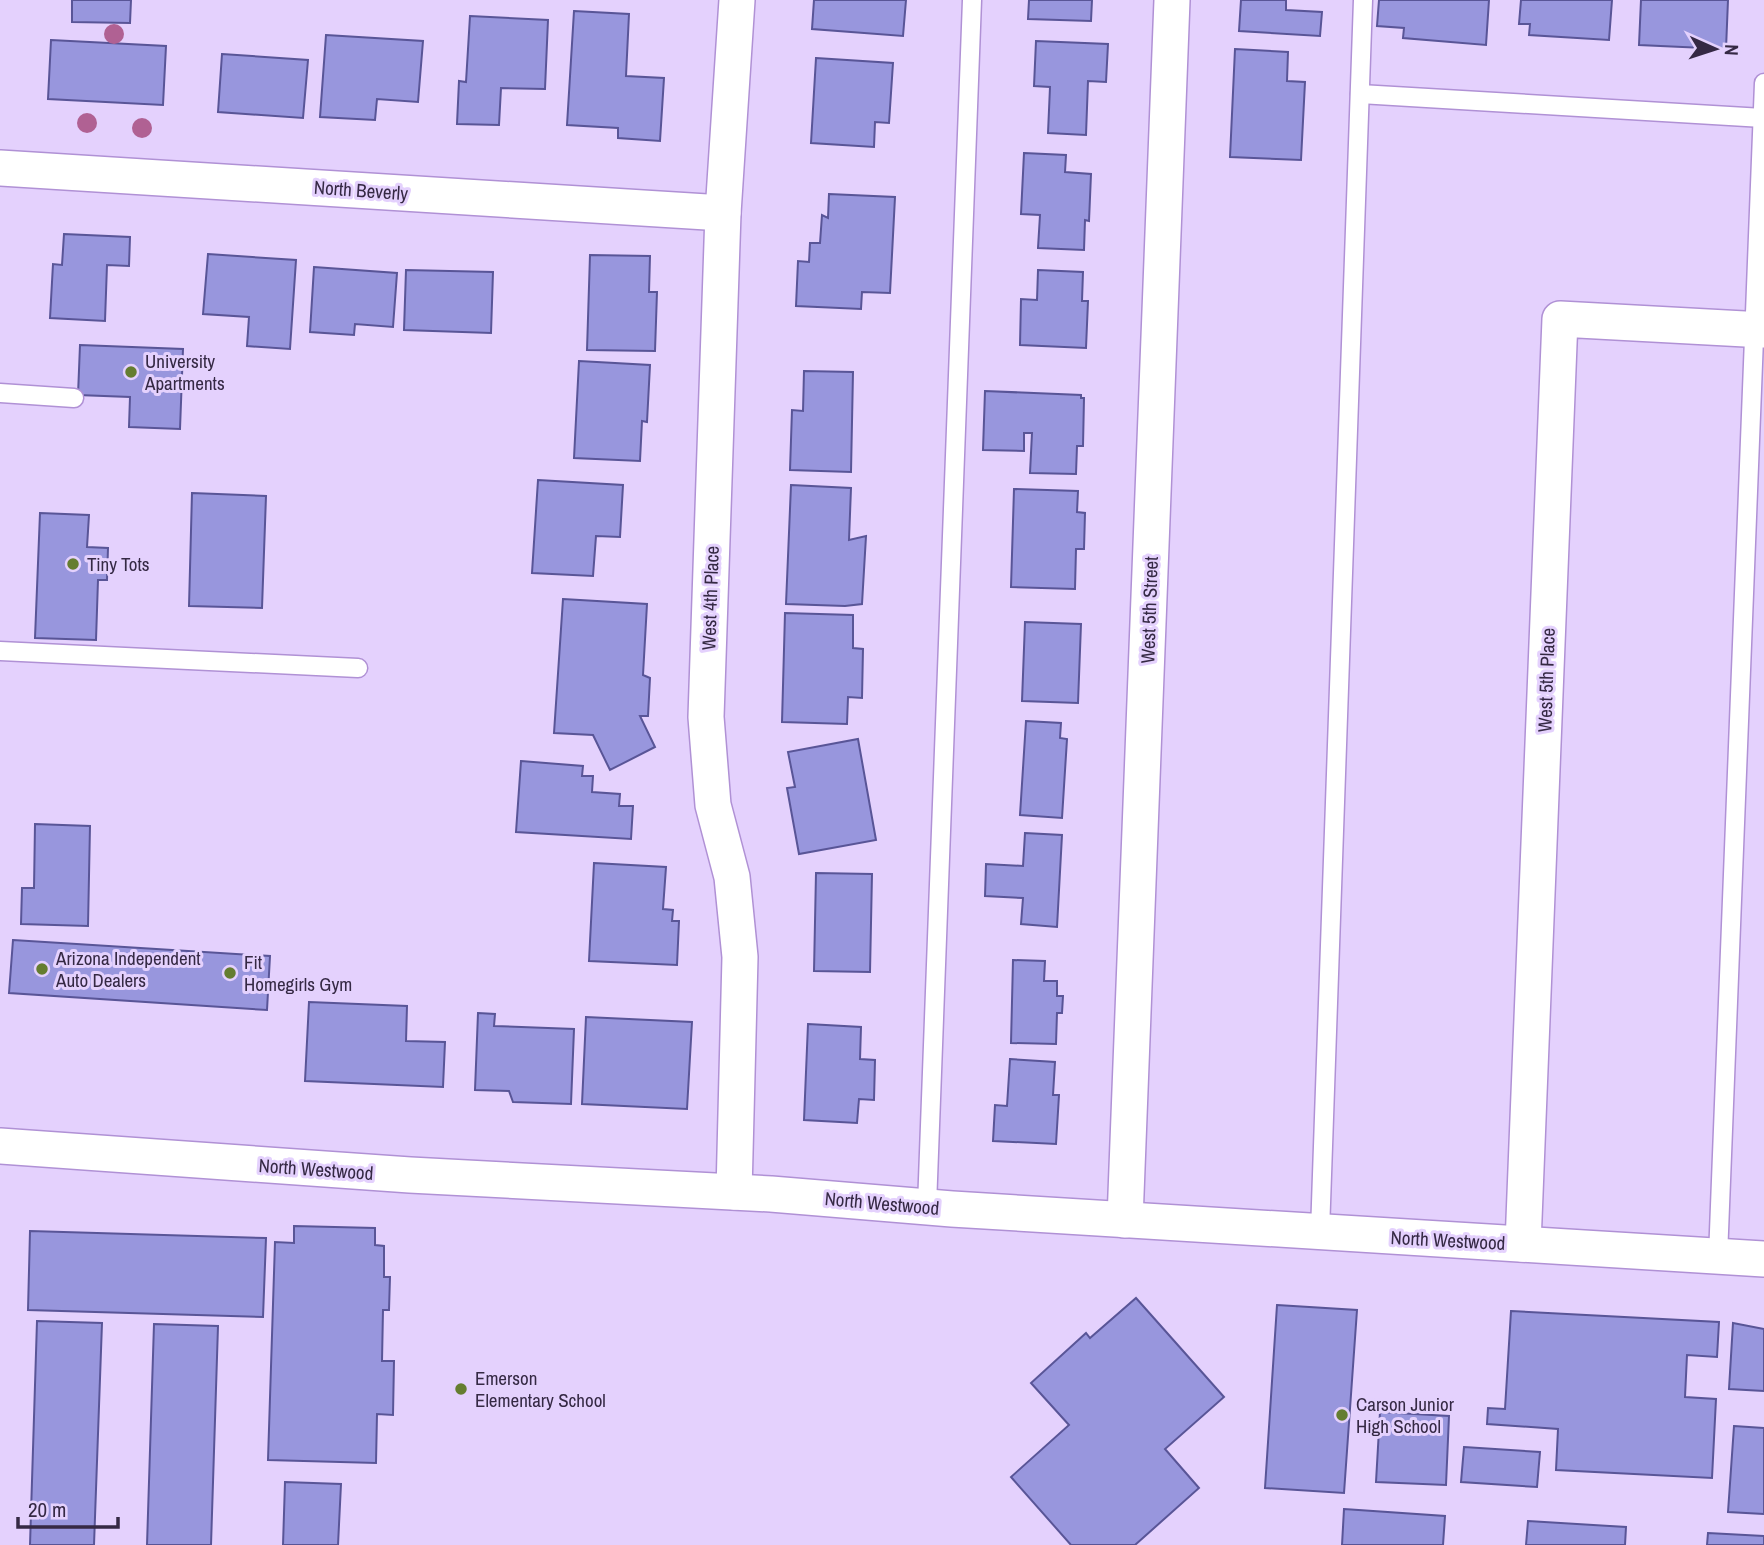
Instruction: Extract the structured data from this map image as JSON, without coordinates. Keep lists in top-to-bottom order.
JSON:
{
  "streets": {
    "street": [
      "North Beverly",
      "West 4th Place",
      "West 5th Street",
      "West 5th Place",
      "North Westwood"
    ]
  },
  "crossings": [
    ["North Beverly", "West 4th Place"],
    ["West 4th Place", "North Westwood"],
    ["West 5th Street", "North Westwood"],
    ["West 5th Place", "North Westwood"]
  ],
  "places": [
    "University Apartments",
    "Tiny Tots",
    "Arizona Independent Auto Dealers",
    "Fit Homegirls Gym",
    "Emerson Elementary School",
    "Carson Junior High School"
  ],
  "scale_bar": "20 m",
  "north": "right"
}
